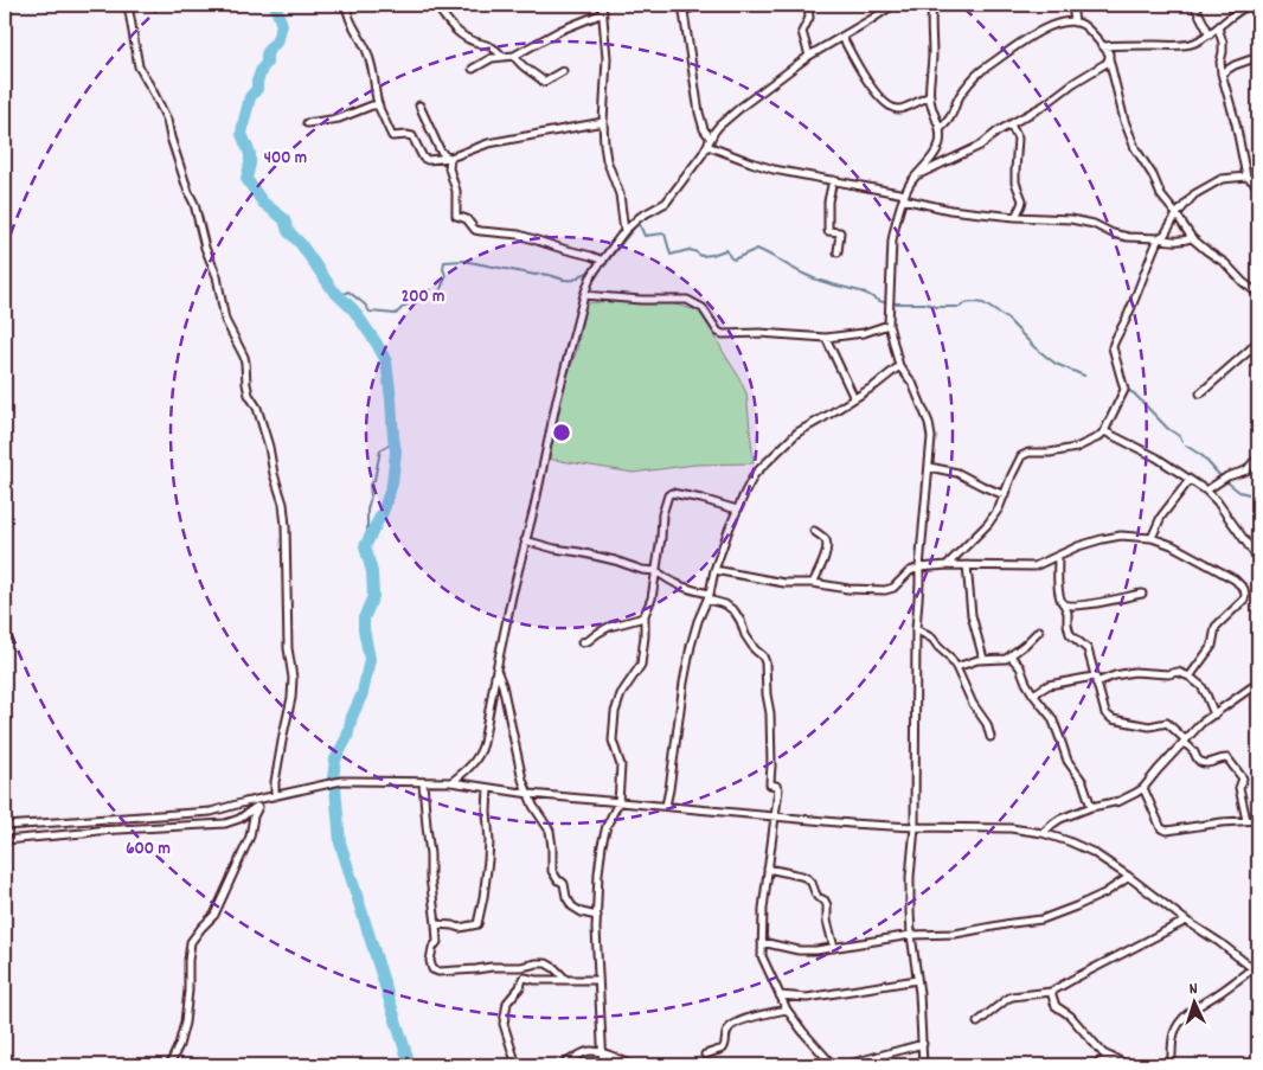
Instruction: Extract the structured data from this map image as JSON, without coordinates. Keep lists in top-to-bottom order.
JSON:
{
  "north": "top",
  "rings": ["400 m", "200 m", "600 m"]
}
